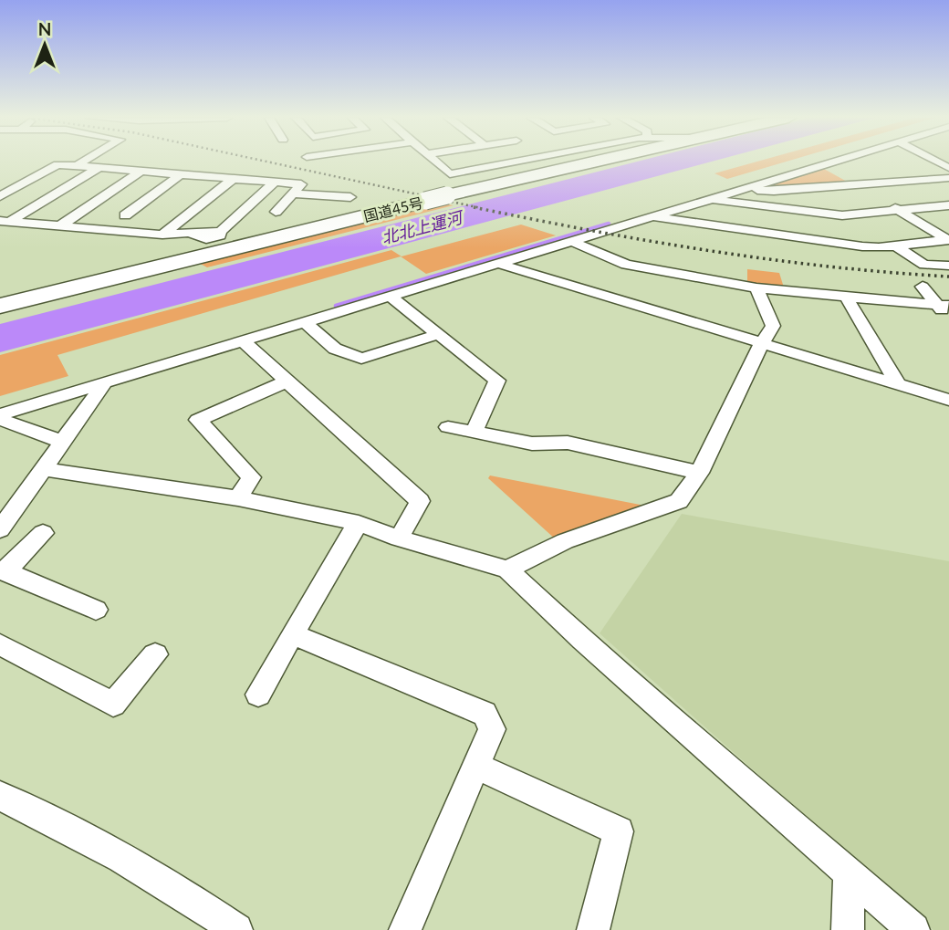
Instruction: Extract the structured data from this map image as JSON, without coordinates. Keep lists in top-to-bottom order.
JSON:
{
  "streets": {
    "highway": ["国道45号"]
  },
  "water": ["北北上運河"],
  "north": "top"
}
